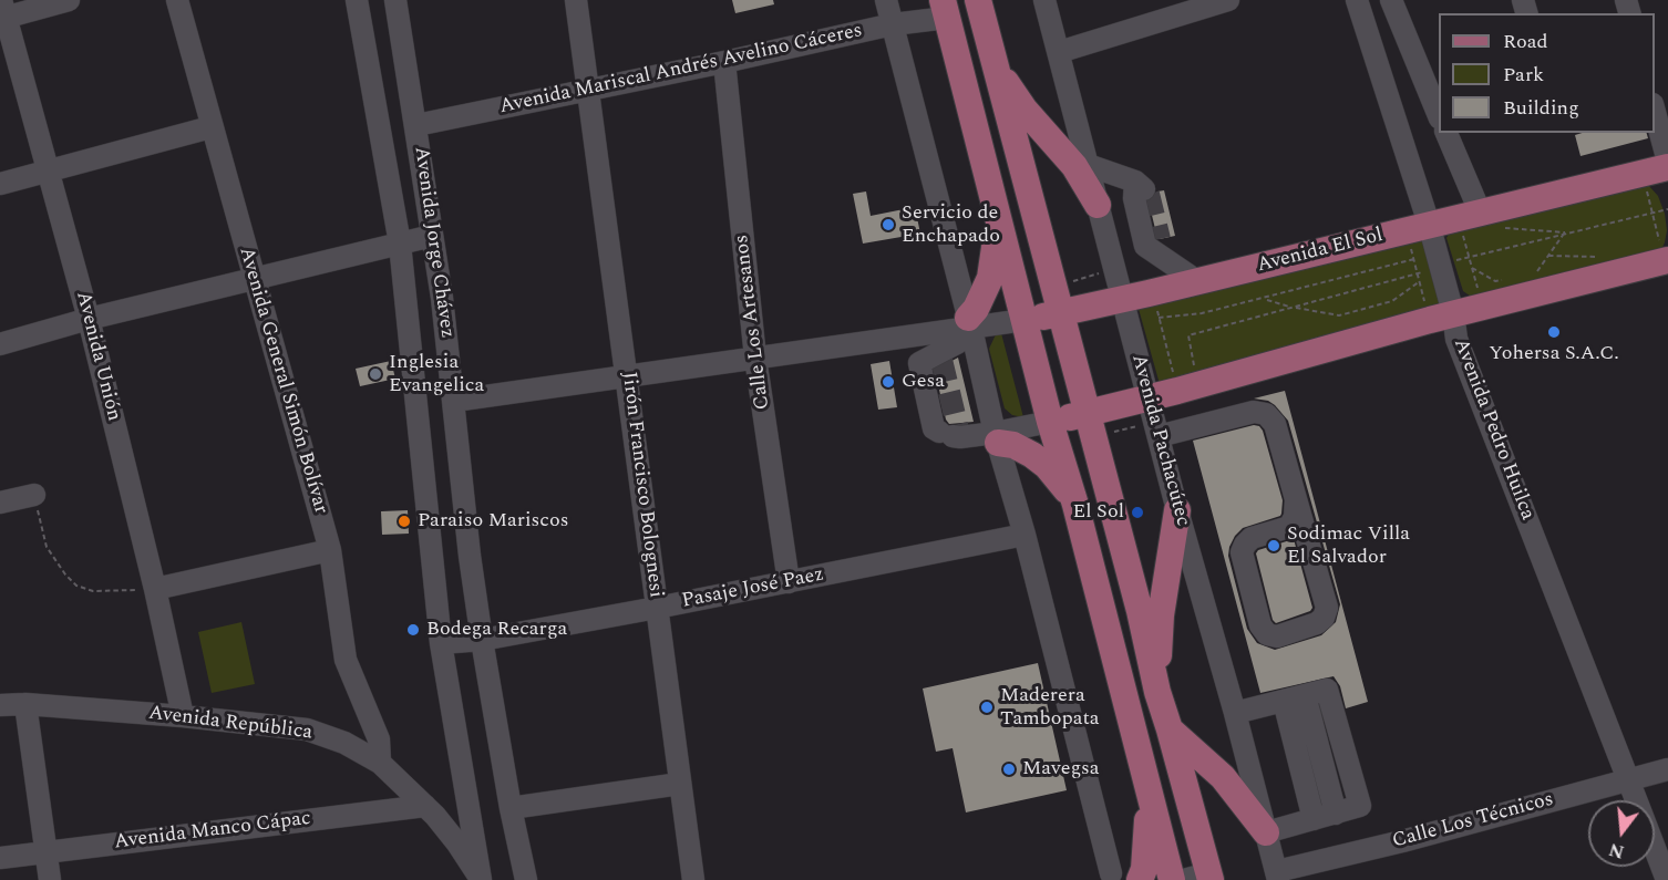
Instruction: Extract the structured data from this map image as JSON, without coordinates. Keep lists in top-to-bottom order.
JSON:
{
  "streets": {
    "main road": ["Avenida El Sol"],
    "street": [
      "Avenida Mariscal Andrés Avelino Cáceres",
      "Avenida Jorge Chávez",
      "Calle Los Artesanos",
      "Avenida Unión",
      "Avenida General Simón Bolívar",
      "Avenida Pedro Huilca",
      "Avenida Pachacútec",
      "Jirón Francisco Bolognesi",
      "Pasaje José Paez",
      "Avenida República",
      "Calle Los Técnicos",
      "Avenida Manco Cápac"
    ]
  },
  "crossings": [
    ["Avenida Mariscal Andrés Avelino Cáceres", "Avenida Jorge Chávez"],
    ["Avenida Mariscal Andrés Avelino Cáceres", "Calle Los Artesanos"],
    ["Avenida Mariscal Andrés Avelino Cáceres", "Jirón Francisco Bolognesi"],
    ["Avenida Jorge Chávez", "Avenida El Sol"],
    ["Avenida Jorge Chávez", "Pasaje José Paez"],
    ["Avenida Jorge Chávez", "Avenida República"],
    ["Avenida El Sol", "Calle Los Artesanos"],
    ["Avenida El Sol", "Avenida Pedro Huilca"],
    ["Avenida El Sol", "Avenida Pachacútec"],
    ["Avenida El Sol", "Jirón Francisco Bolognesi"],
    ["Calle Los Artesanos", "Pasaje José Paez"],
    ["Avenida Unión", "Avenida República"],
    ["Avenida General Simón Bolívar", "Avenida República"],
    ["Avenida Pedro Huilca", "Calle Los Técnicos"],
    ["Avenida Pachacútec", "Calle Los Técnicos"],
    ["Jirón Francisco Bolognesi", "Pasaje José Paez"],
    ["Avenida República", "Avenida Manco Cápac"]
  ],
  "places": [
    "Servicio de Enchapado",
    "Yohersa S.A.C.",
    "Inglesia Evangelica",
    "Gesa",
    "El Sol",
    "Paraiso Mariscos",
    "Sodimac Villa El Salvador",
    "Bodega Recarga",
    "Maderera Tambopata",
    "Mavegsa"
  ],
  "legend": ["Road", "Park", "Building"],
  "north": "bottom"
}
